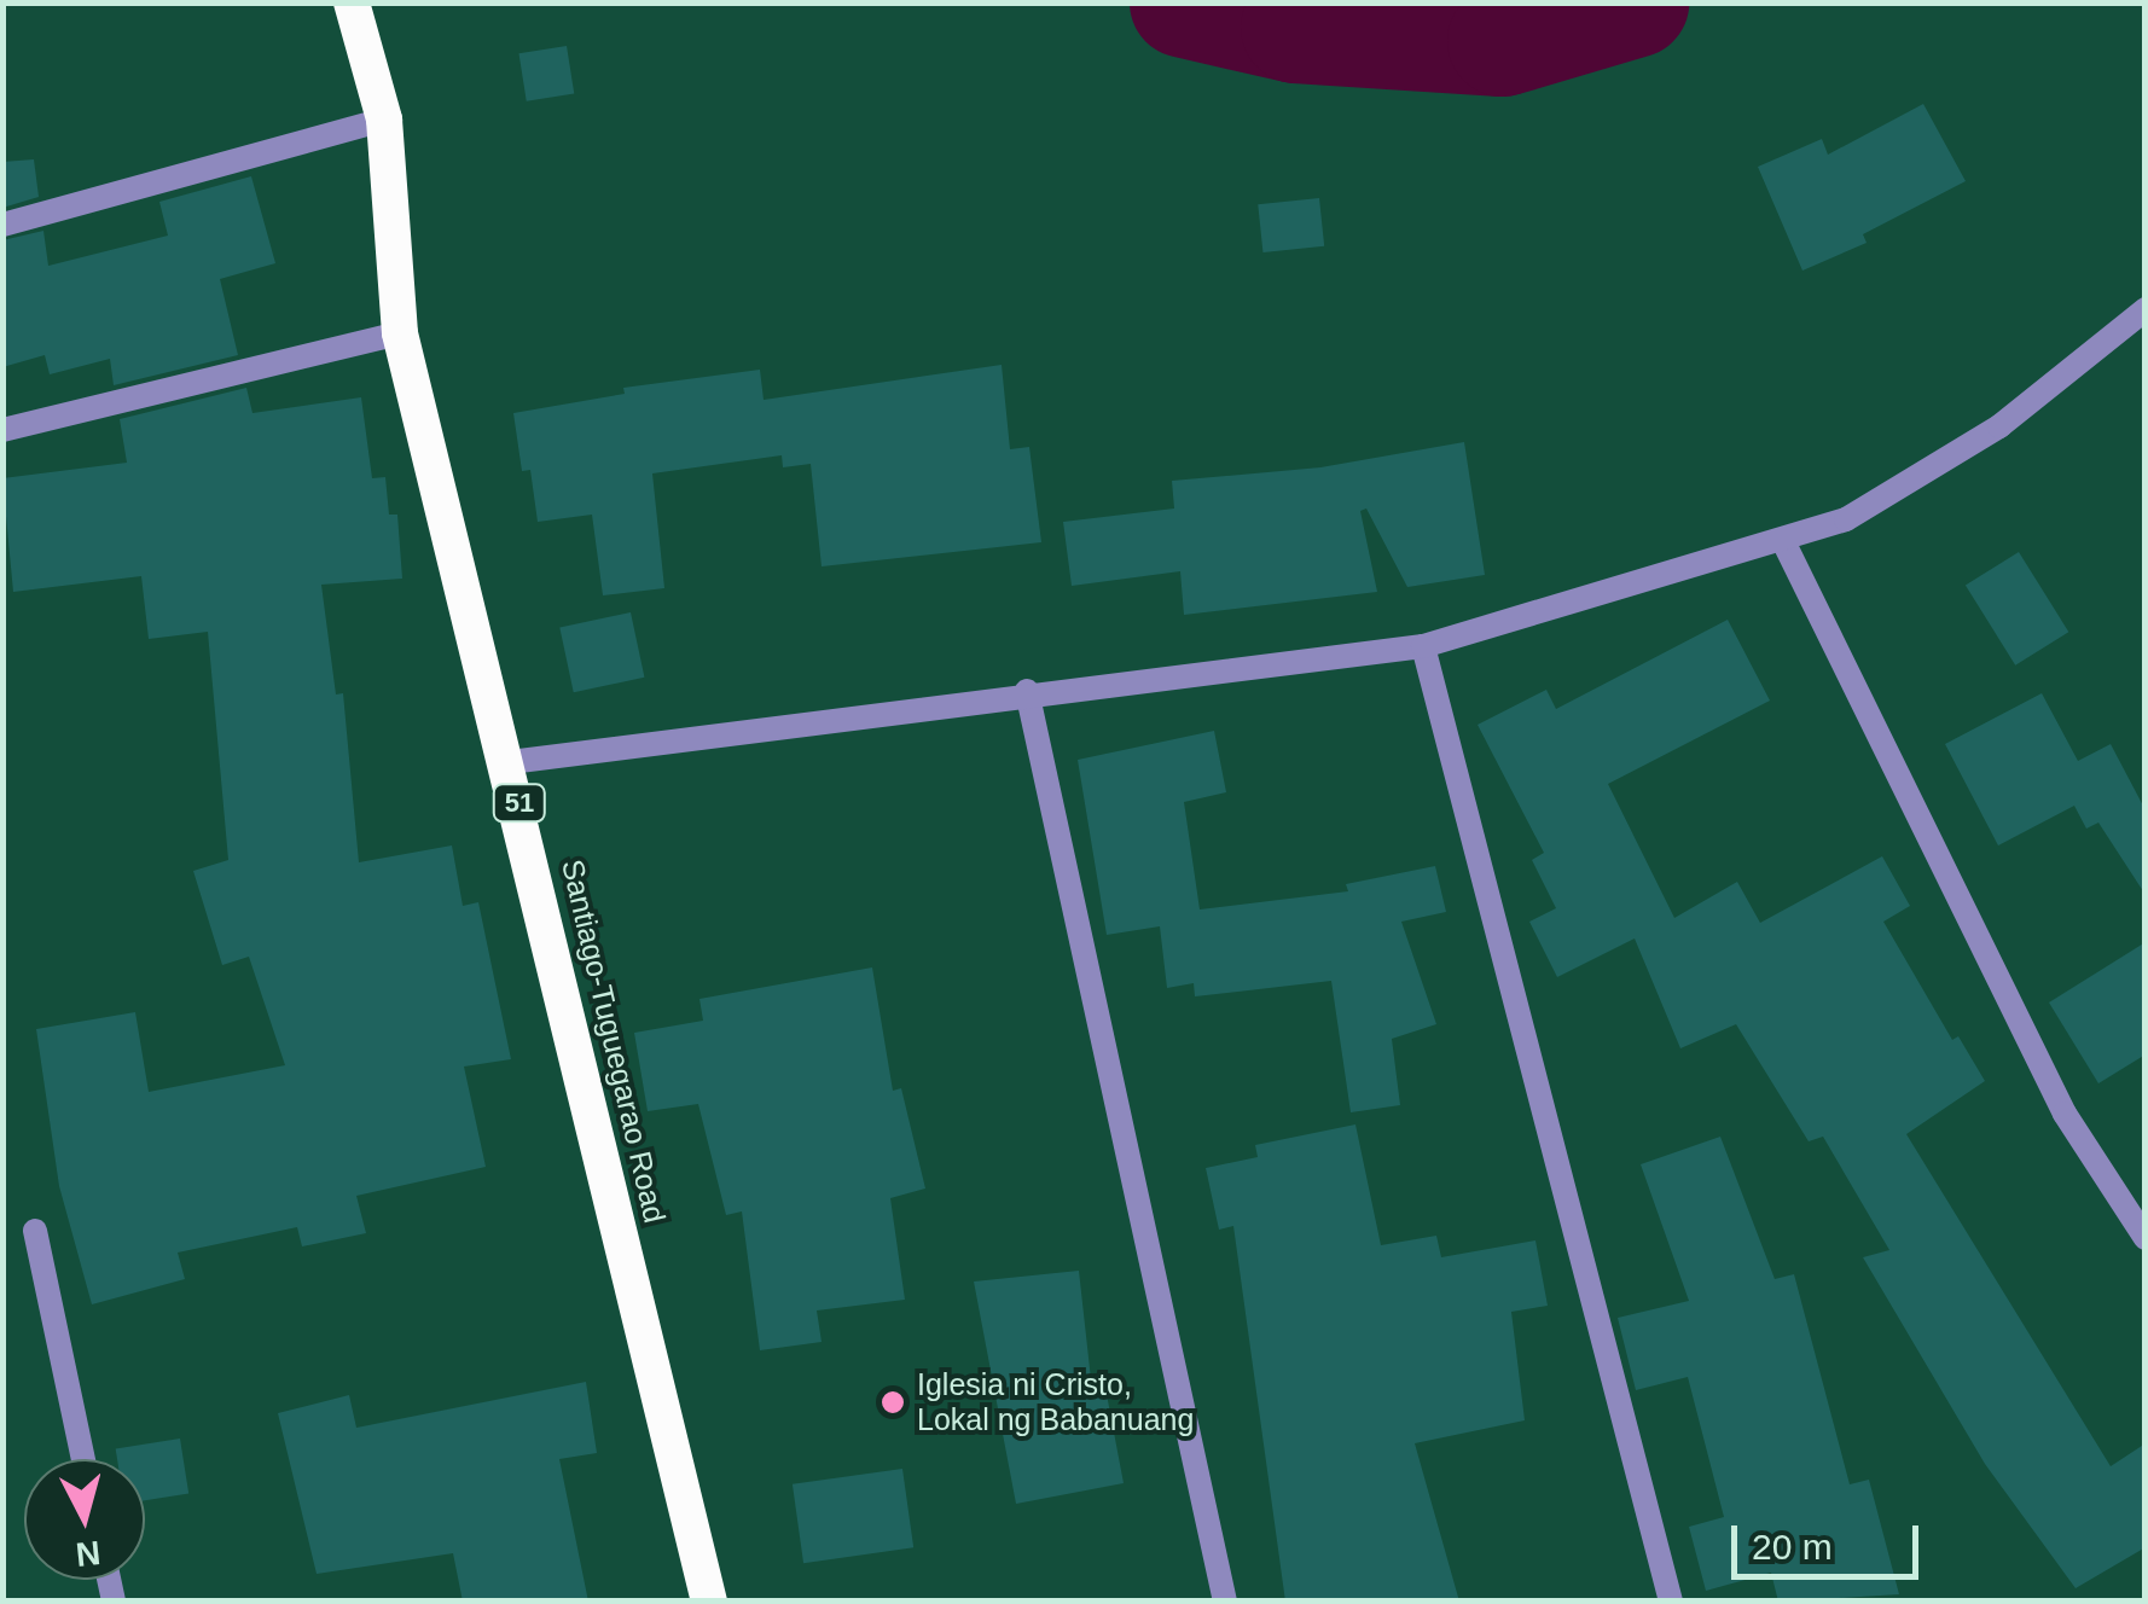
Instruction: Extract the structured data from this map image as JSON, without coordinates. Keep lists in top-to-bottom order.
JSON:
{
  "streets": {
    "highway": ["51", "Santiago-Tuguegarao Road"]
  },
  "places": ["Iglesia ni Cristo, Lokal ng Babanuang"],
  "scale_bar": "20 m",
  "north": "bottom"
}
